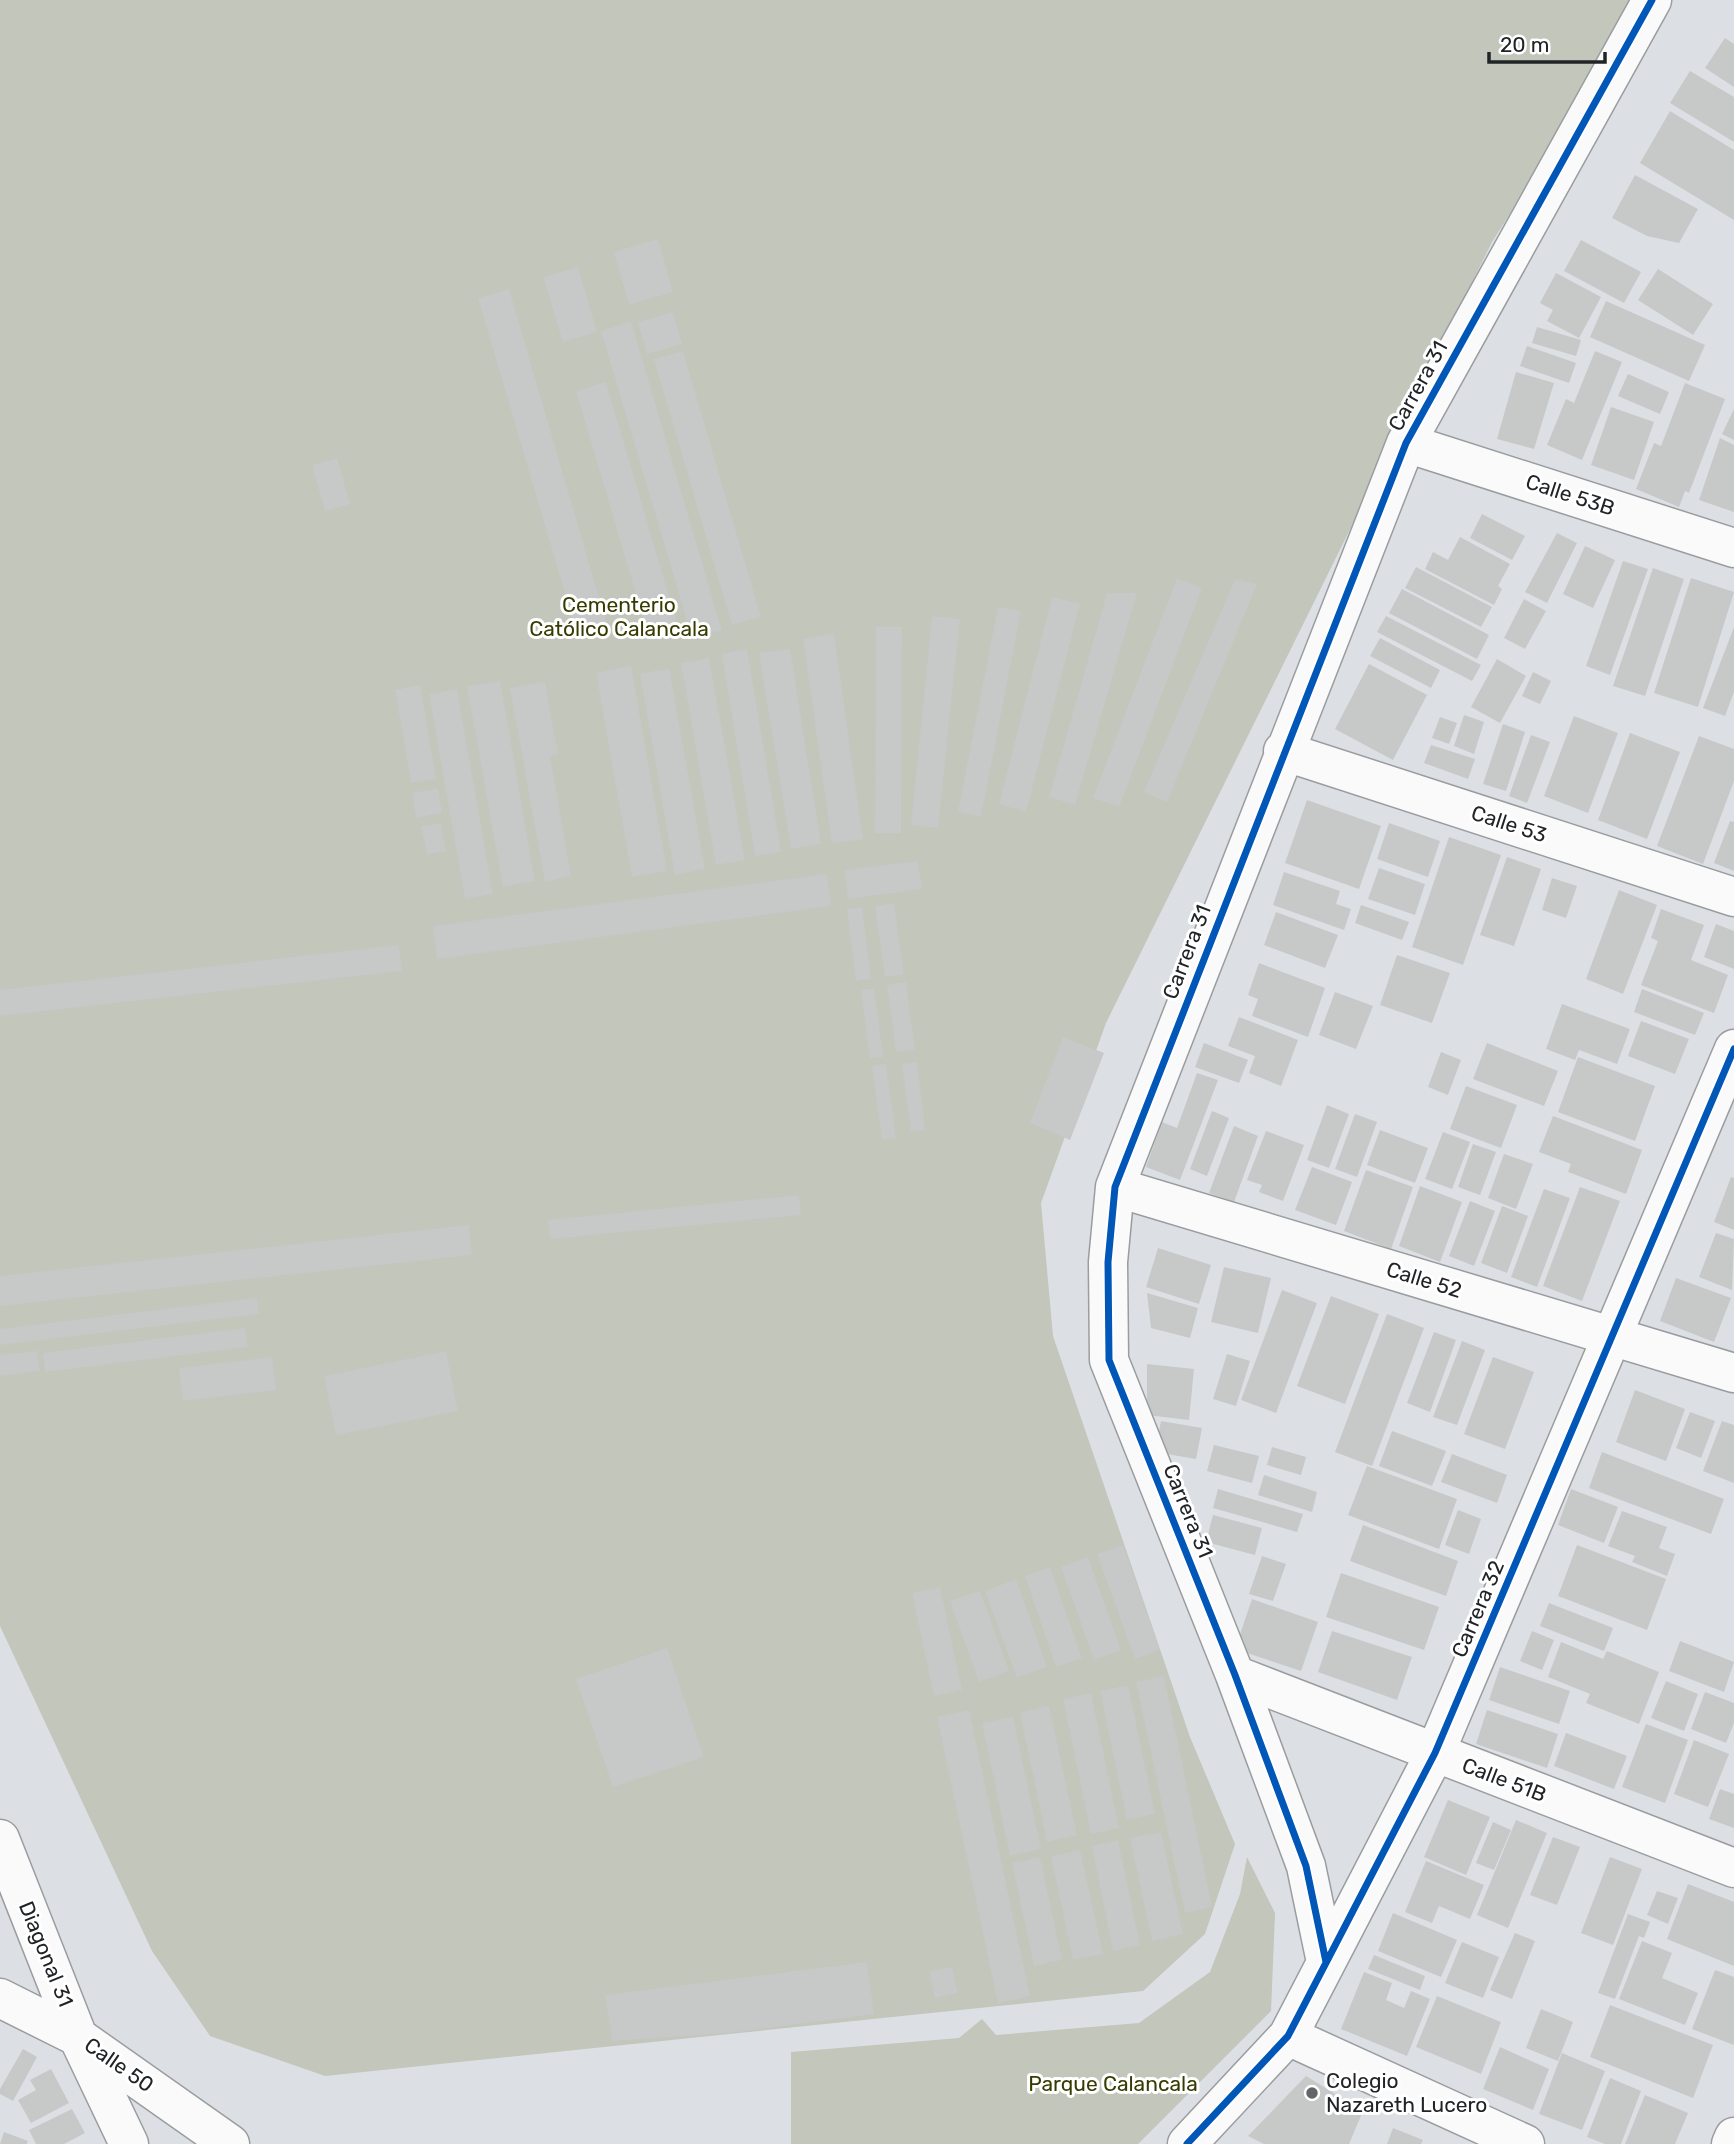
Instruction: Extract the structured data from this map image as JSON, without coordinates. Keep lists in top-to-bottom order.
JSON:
{
  "streets": {
    "street": [
      "Carrera 31",
      "Calle 53B",
      "Calle 53",
      "Calle 52",
      "Carrera 32",
      "Calle 51B",
      "Diagonal 31",
      "Calle 50"
    ]
  },
  "crossings": [
    ["Carrera 31", "Calle 53B"],
    ["Carrera 31", "Calle 53"],
    ["Carrera 31", "Calle 52"],
    ["Carrera 31", "Carrera 32"],
    ["Carrera 31", "Calle 51B"],
    ["Calle 52", "Carrera 32"],
    ["Carrera 32", "Calle 51B"],
    ["Diagonal 31", "Calle 50"]
  ],
  "parks": ["Cementerio Católico Calancala", "Parque Calancala"],
  "places": ["Colegio Nazareth Lucero"],
  "scale_bar": "20 m"
}
